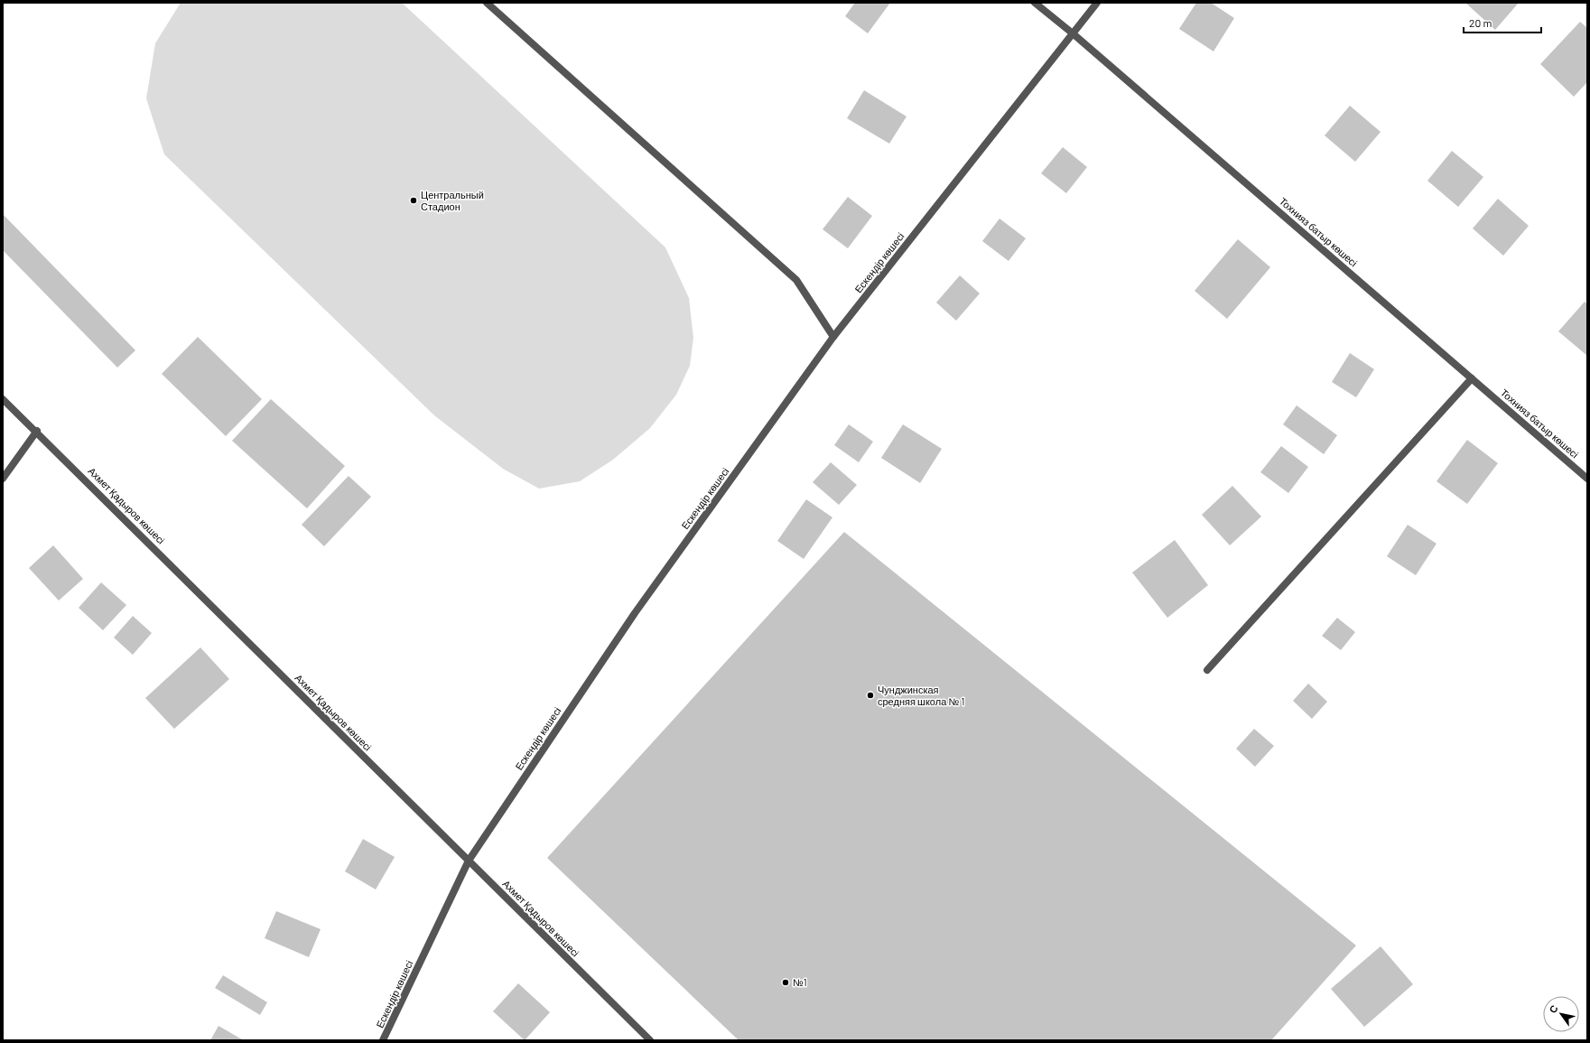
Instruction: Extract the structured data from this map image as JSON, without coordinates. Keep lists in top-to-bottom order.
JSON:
{
  "streets": {
    "street": ["Тохнияз батыр көшесі", "Ескендір көшесі", "Ахмет Қадыров көшесі"]
  },
  "crossings": [
    ["Тохнияз батыр көшесі", "Ескендір көшесі"],
    ["Ескендір көшесі", "Ахмет Қадыров көшесі"]
  ],
  "places": ["Центральный Стадион", "Чунджинская средняя школа № 1", "№1"],
  "scale_bar": "20 m",
  "north": "top left"
}
